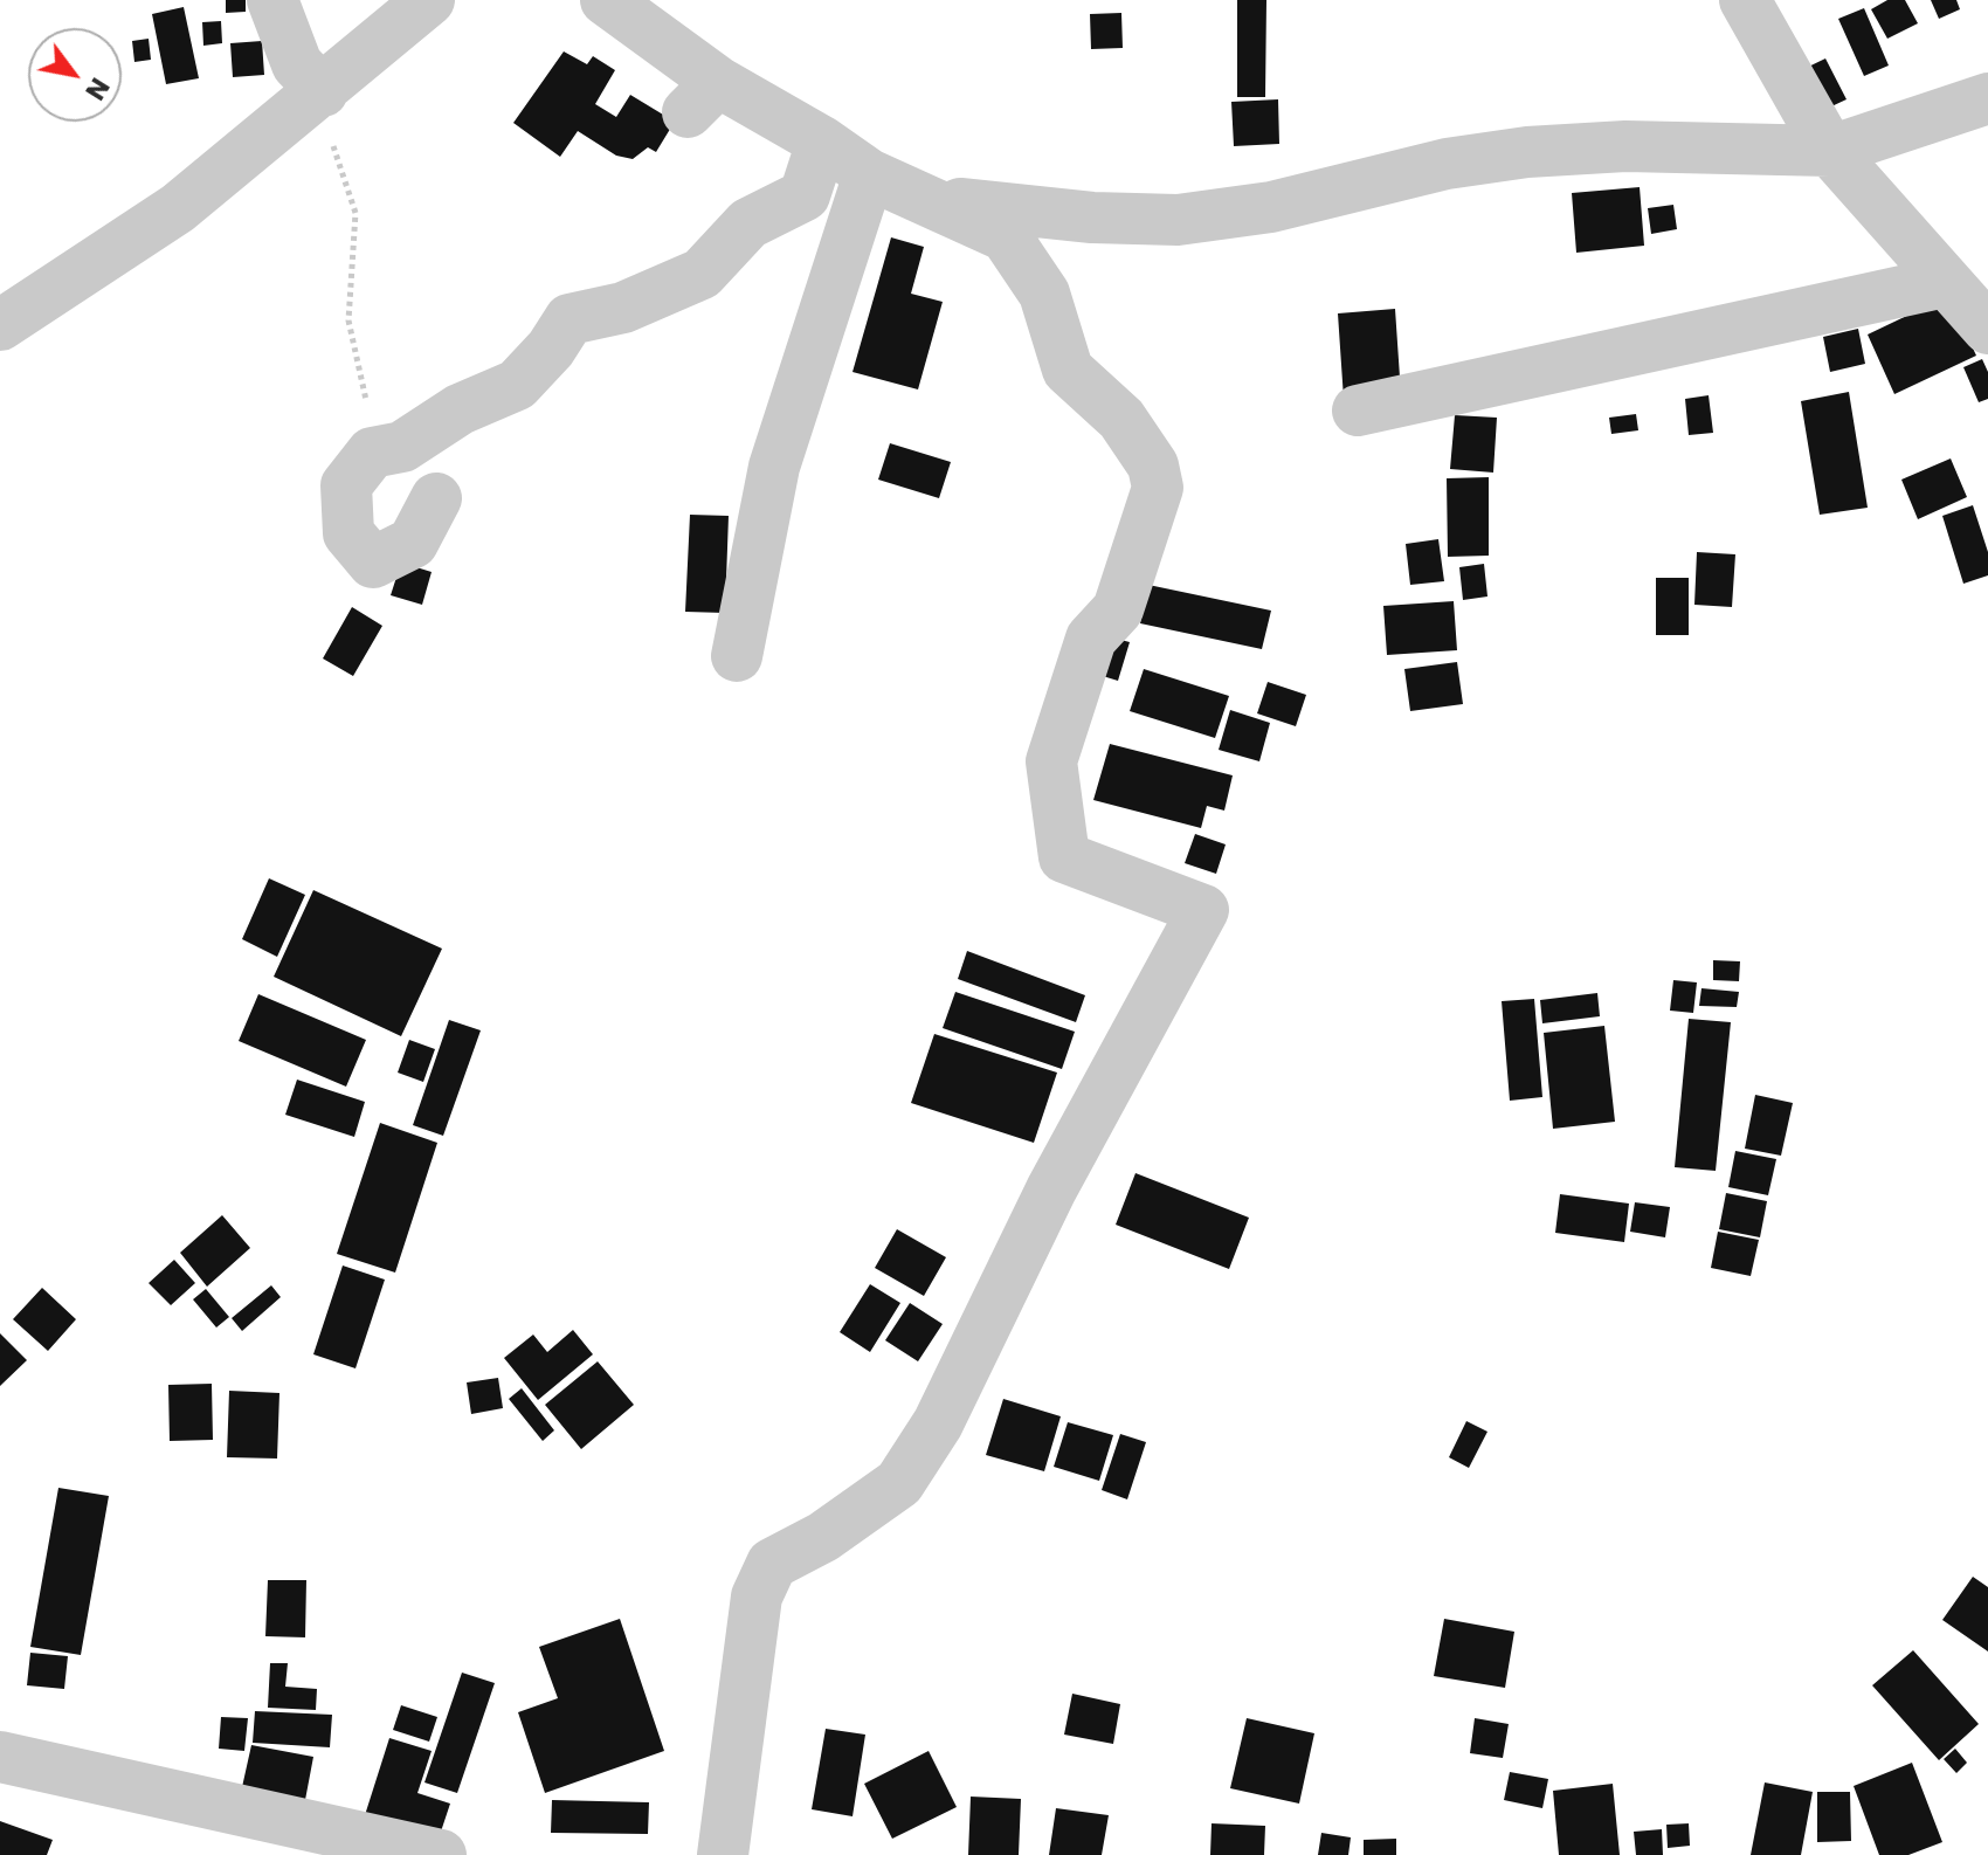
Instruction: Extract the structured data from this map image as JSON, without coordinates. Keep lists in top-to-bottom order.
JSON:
{
  "north": "bottom right"
}
